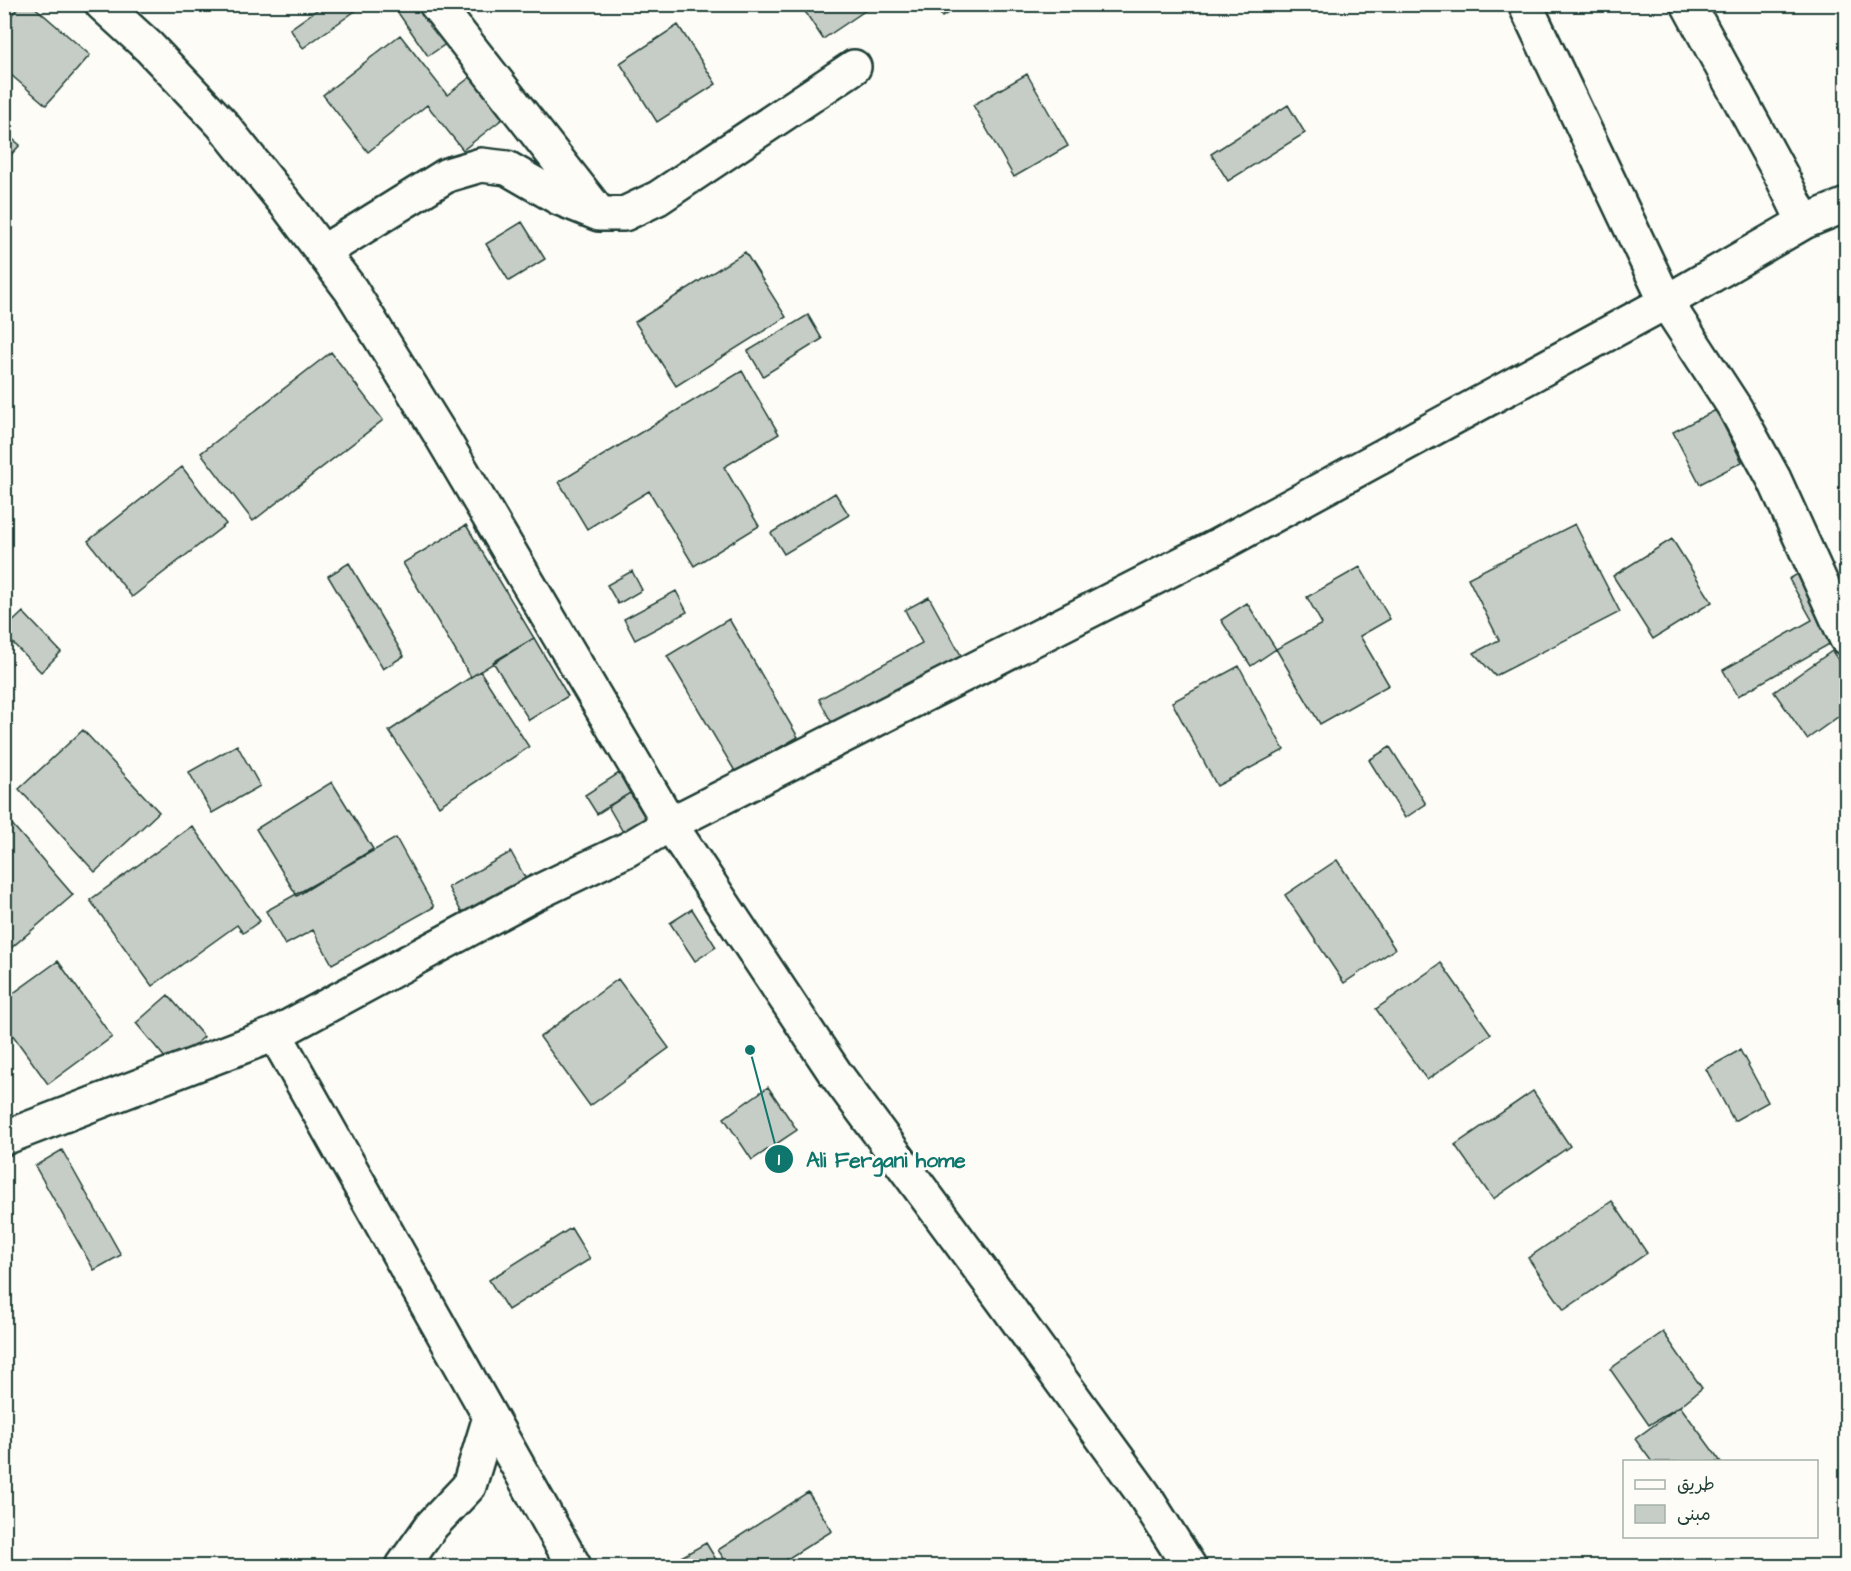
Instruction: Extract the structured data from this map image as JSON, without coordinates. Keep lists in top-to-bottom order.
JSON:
{
  "places": ["Ali Fergani home"],
  "legend": ["طريق", "مبنى"]
}
